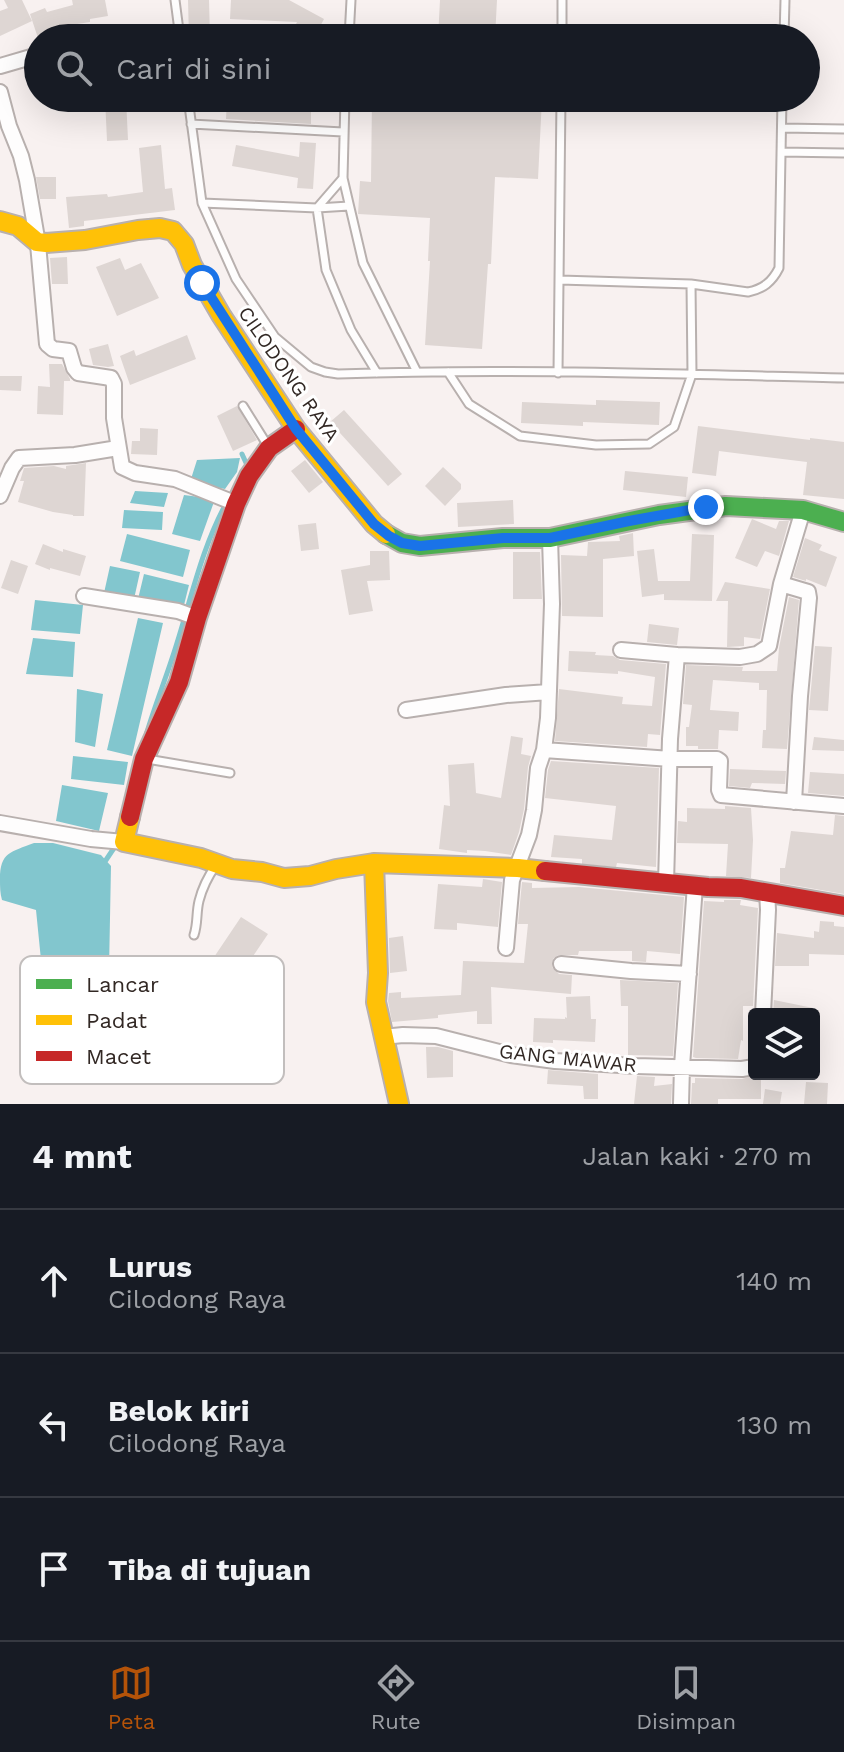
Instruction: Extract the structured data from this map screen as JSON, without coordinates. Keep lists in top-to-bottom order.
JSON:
{
  "streets": {
    "street": ["CILODONG RAYA", "GANG MAWAR"]
  },
  "legend": ["Lancar", "Padat", "Macet"],
  "page": {
    "search": "Cari di sini",
    "heading": ["4 mnt", "Jalan kaki · 270 m"],
    "list": [
      ["Lurus", "Cilodong Raya", "140 m"],
      ["Belok kiri", "Cilodong Raya", "130 m"],
      "Tiba di tujuan"
    ],
    "nav": ["Peta", "Rute", "Disimpan"]
  }
}
